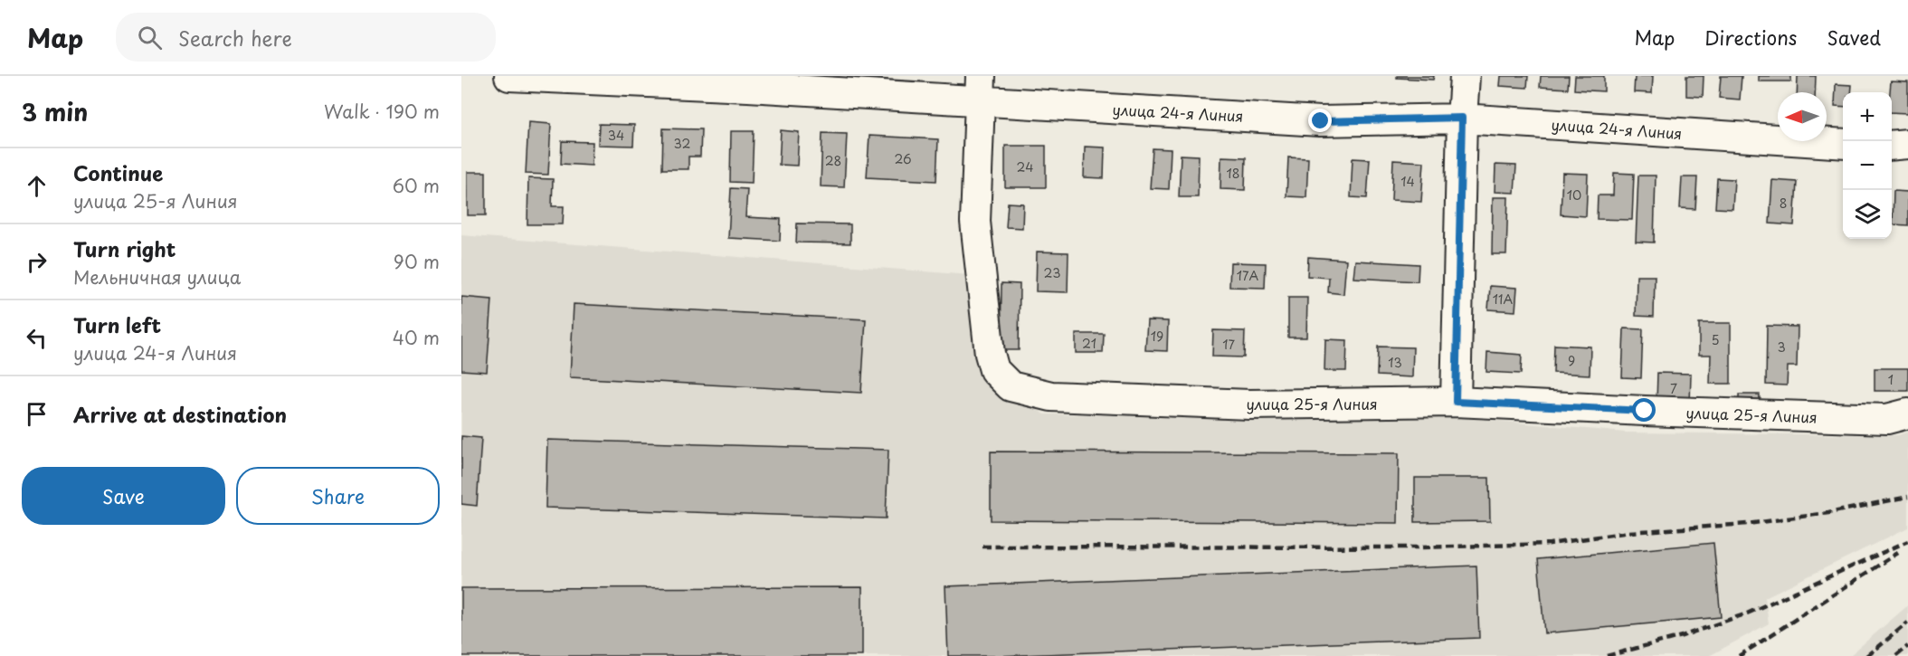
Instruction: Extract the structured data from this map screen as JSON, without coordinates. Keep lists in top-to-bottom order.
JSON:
{
  "streets": {
    "street": ["улица 24-я Линия", "улица 25-я Линия"]
  },
  "crossings": [
    ["улица 24-я Линия", "улица 25-я Линия"]
  ],
  "house_numbers": [
    "34",
    "32",
    "26",
    "28",
    "24",
    "18",
    "14",
    "10",
    "8",
    "23",
    "17А",
    "11А",
    "19",
    "5",
    "21",
    "17",
    "3",
    "9",
    "13",
    "1",
    "7"
  ],
  "north": "left",
  "page": {
    "header": "Map",
    "search": "Search here",
    "nav": ["Map", "Directions", "Saved"],
    "heading": ["3 min", "Walk · 190 m"],
    "map_buttons": ["+", "−"],
    "list": [
      ["Continue", "улица 25-я Линия", "60 m"],
      ["Turn right", "Мельничная улица", "90 m"],
      ["Turn left", "улица 24-я Линия", "40 m"],
      "Arrive at destination"
    ],
    "buttons": ["Save", "Share"]
  }
}
